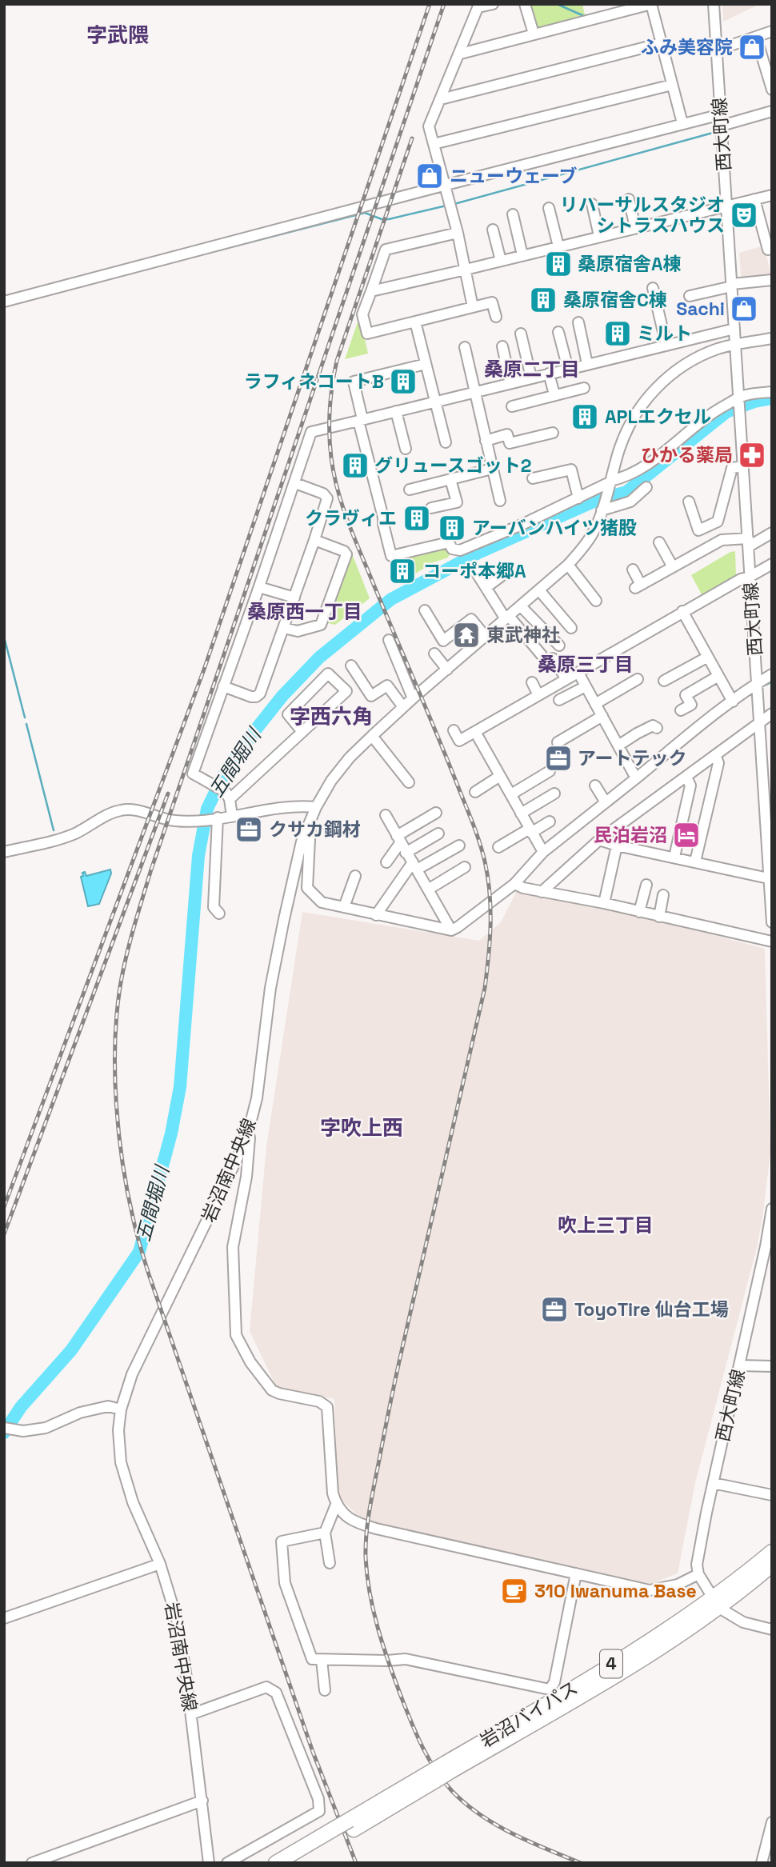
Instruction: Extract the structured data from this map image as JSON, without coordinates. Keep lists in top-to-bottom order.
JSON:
{
  "streets": {
    "highway": ["4", "岩沼バイパス"],
    "street": ["西大町線", "岩沼南中央線"]
  },
  "districts": [
    "字武隈",
    "桑原二丁目",
    "桑原西一丁目",
    "桑原三丁目",
    "字西六角",
    "字吹上西",
    "吹上三丁目"
  ],
  "water": ["五間堀川"],
  "places": {
    "shop": ["ふみ美容院", "ニューウェーブ", "Sachi"],
    "theatre": ["リハーサルスタジオ シトラスハウス"],
    "building": [
      "桑原宿舎A棟",
      "桑原宿舎C棟",
      "ミルト",
      "ラフィネコートB",
      "APLエクセル",
      "グリュースゴット2",
      "クラヴィエ",
      "アーバンハイツ猪股",
      "コーポ本郷A"
    ],
    "pharmacy": ["ひかる薬局"],
    "temple": ["東武神社"],
    "office": ["アートテック", "クサカ鋼材", "ToyoTire 仙台工場"],
    "hotel": ["民泊岩沼"],
    "cafe": ["310 Iwanuma Base"]
  }
}
